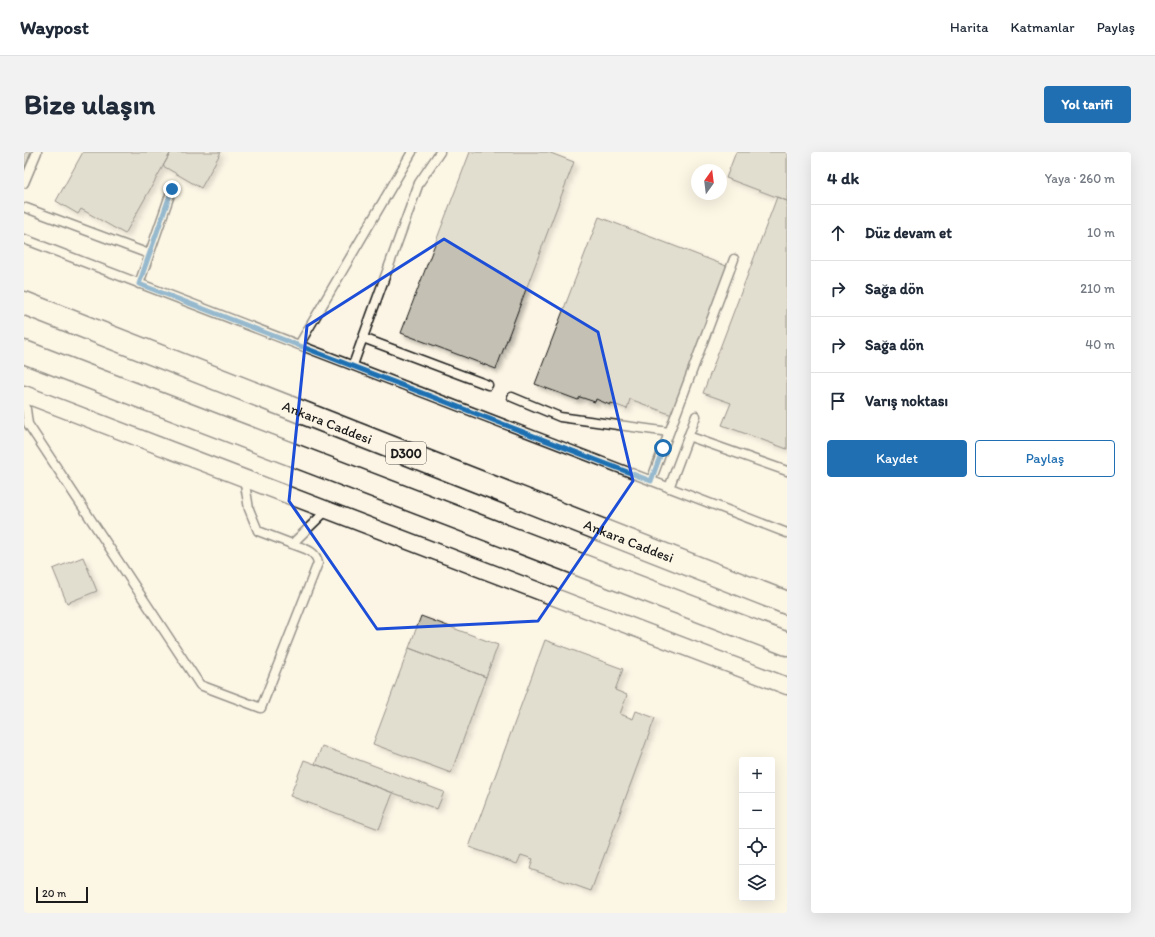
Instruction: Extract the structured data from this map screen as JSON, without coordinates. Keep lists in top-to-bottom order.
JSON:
{
  "streets": {
    "highway": ["Ankara Caddesi", "D300"]
  },
  "scale_bar": "20 m",
  "north": "top",
  "page": {
    "header": "Waypost",
    "nav": ["Harita", "Katmanlar", "Paylaş"],
    "buttons": [
      "Yol tarifi",
      ["Kaydet", "Paylaş"]
    ],
    "title": "Bize ulaşın",
    "heading": ["4 dk", "Yaya · 260 m"],
    "list": [
      ["Düz devam et", "10 m"],
      ["Sağa dön", "210 m"],
      ["Sağa dön", "40 m"],
      "Varış noktası"
    ],
    "map_buttons": ["+", "−"],
    "scale": "20 m"
  }
}
